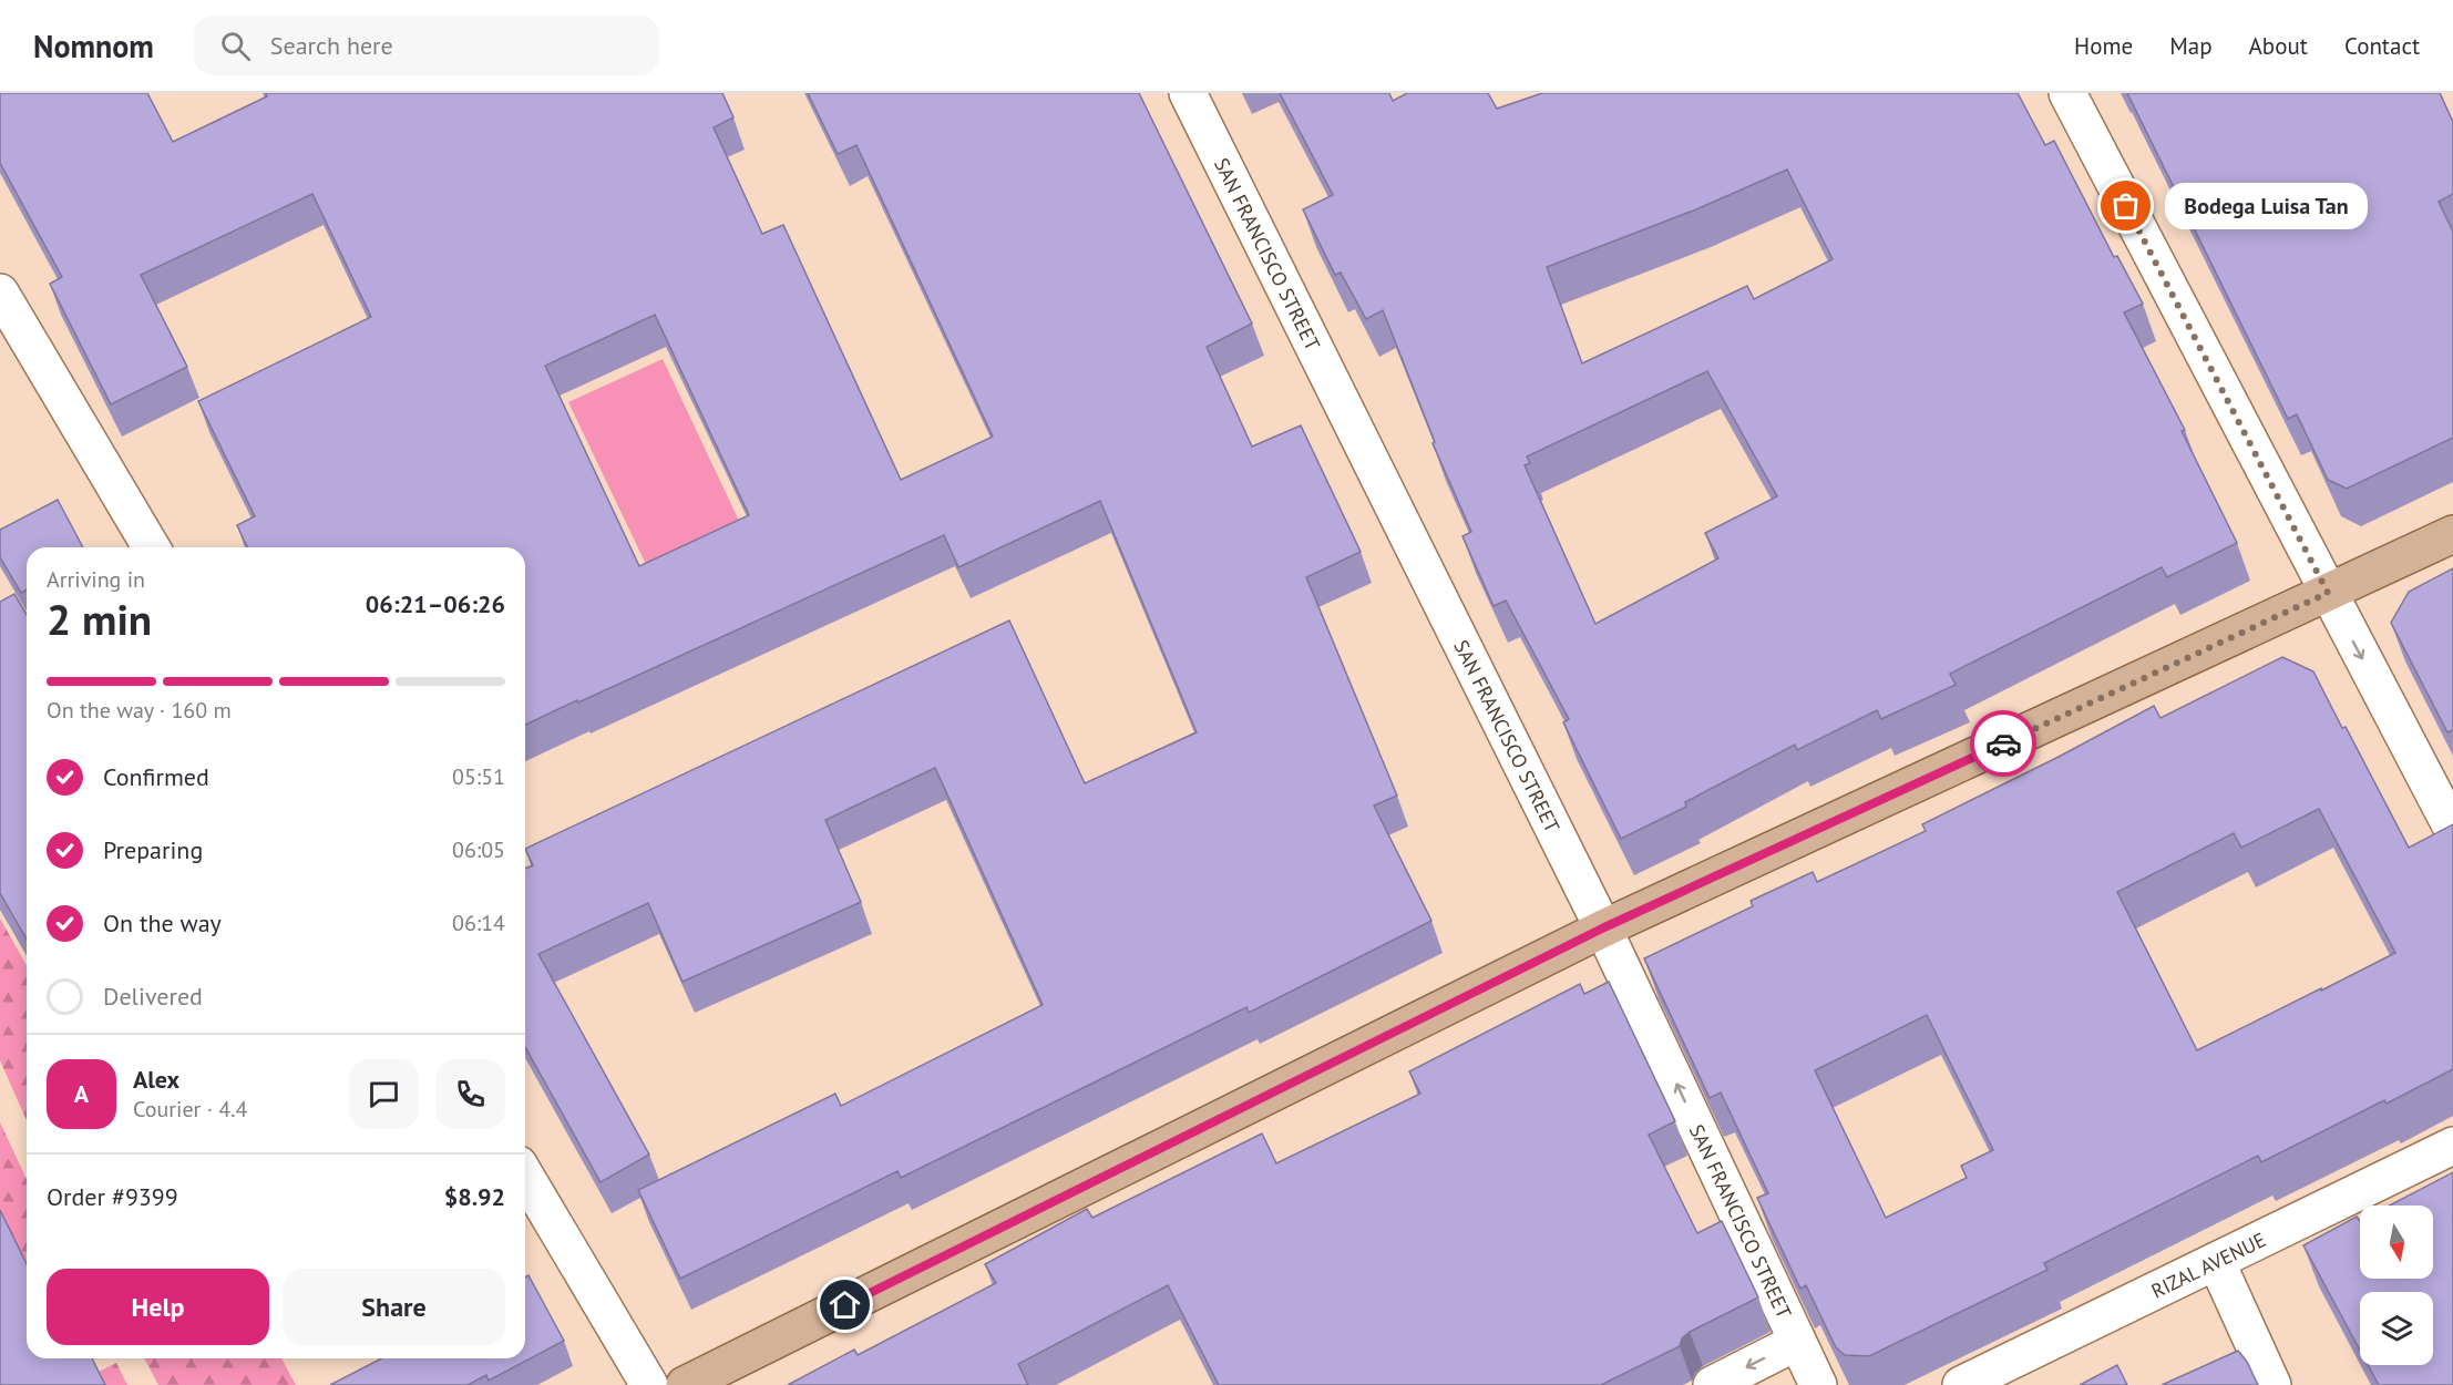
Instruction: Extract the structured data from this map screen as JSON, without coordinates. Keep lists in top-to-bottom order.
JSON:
{
  "streets": {
    "street": ["SAN FRANCISCO STREET", "RIZAL AVENUE"]
  },
  "places": ["Bodega Luisa Tan"],
  "north": "bottom",
  "page": {
    "header": "Nomnom",
    "search": "Search here",
    "nav": [
      "Home",
      "Map",
      "About",
      "Contact"
    ],
    "bubble": "Bodega Luisa Tan",
    "heading": ["2 min", "Arriving in", "06:21–06:26"],
    "panel": [
      "Alex",
      "Courier · 4.4",
      "Order #9399",
      "$8.92"
    ],
    "bar": "On the way · 160 m",
    "list": [
      ["Confirmed", "05:51"],
      ["Preparing", "06:05"],
      ["On the way", "06:14"],
      "Delivered"
    ],
    "round": "A",
    "buttons": ["Help", "Share"]
  }
}
